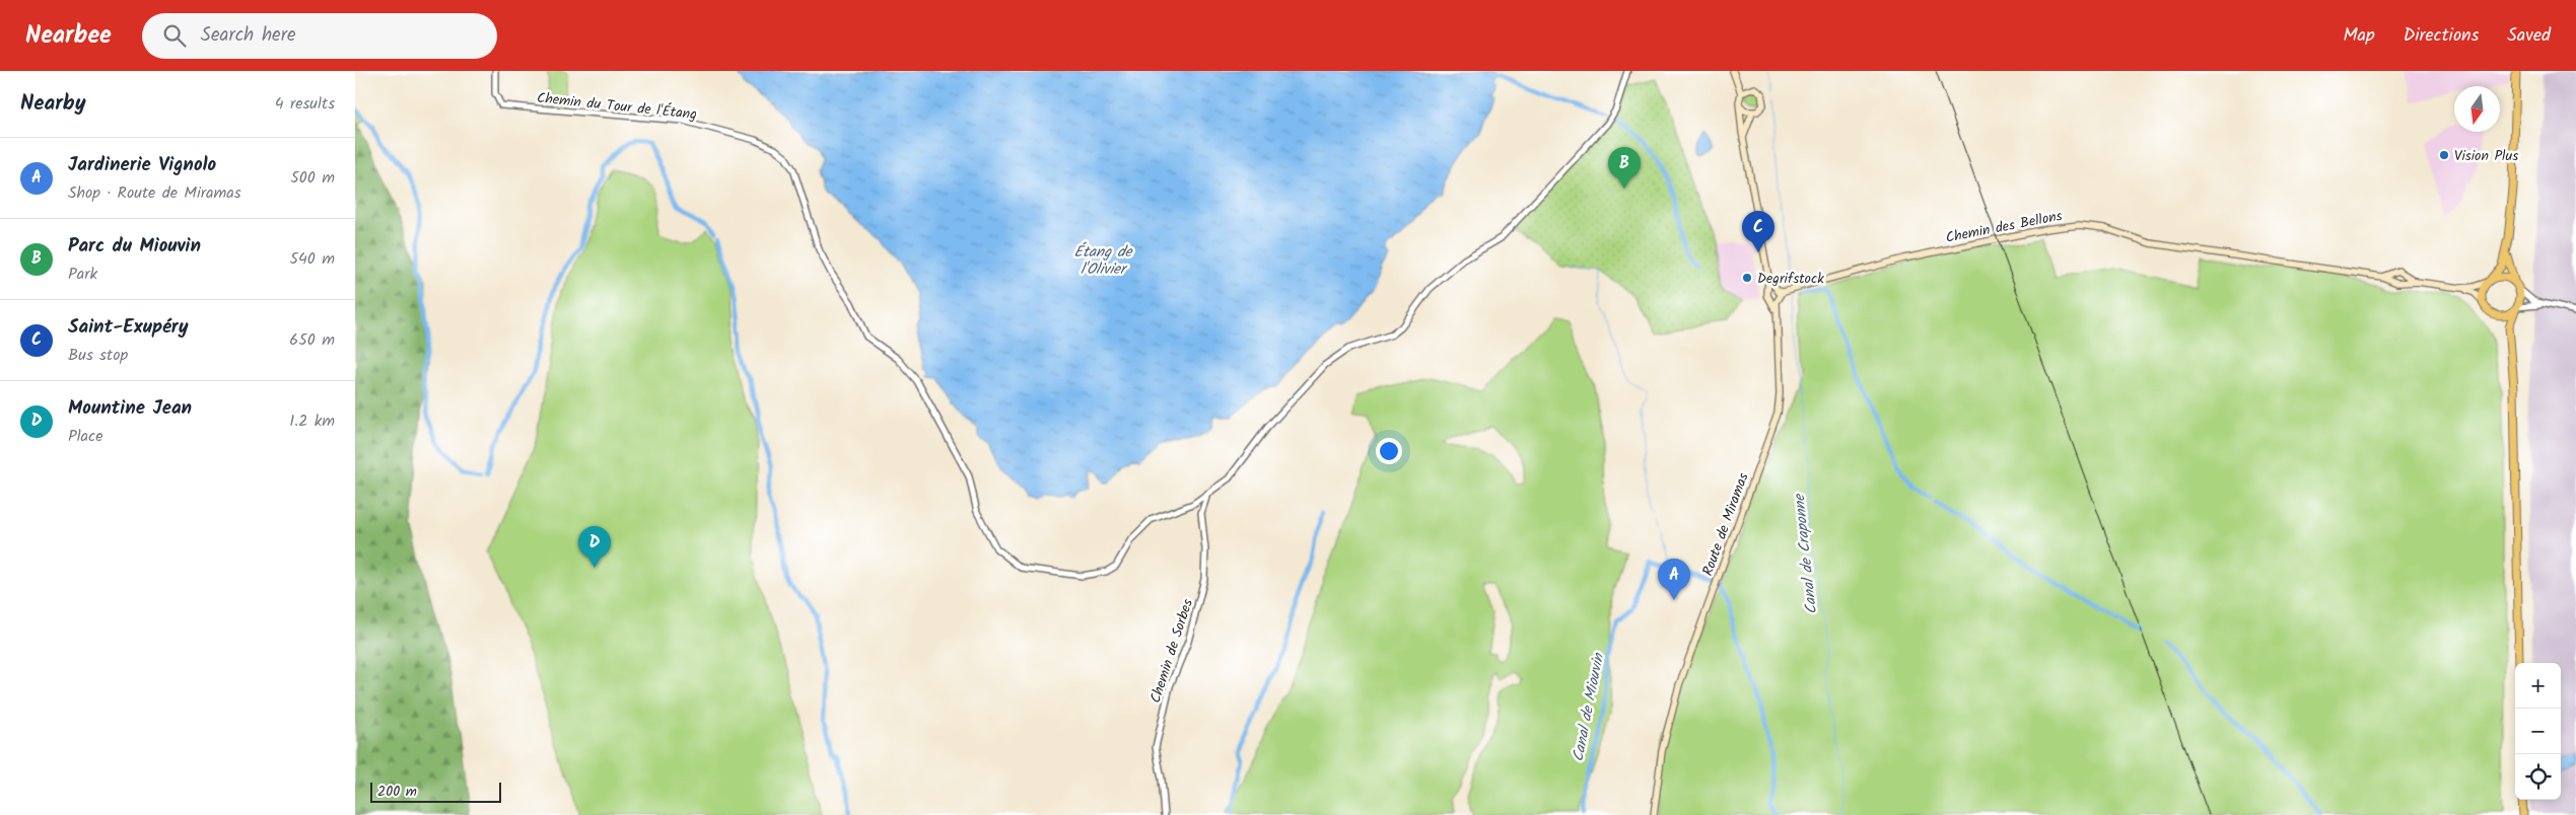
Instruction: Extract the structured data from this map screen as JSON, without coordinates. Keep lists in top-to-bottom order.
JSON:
{
  "streets": {
    "main road": ["Chemin des Bellons", "Route de Miramas"],
    "street": ["Chemin du Tour de l'Étang", "Chemin de Sorbes"]
  },
  "crossings": [
    ["Chemin du Tour de l'Étang", "Chemin de Sorbes"],
    ["Chemin des Bellons", "Route de Miramas"]
  ],
  "water": ["Étang de l'Olivier", "Canal de Craponne", "Canal de Miouvin"],
  "places": ["Vision Plus", "Degrifstock"],
  "scale_bar": "200 m",
  "north": "bottom",
  "page": {
    "header": "Nearbee",
    "search": "Search here",
    "nav": ["Map", "Directions", "Saved"],
    "heading": ["Nearby", "4 results"],
    "list": [
      {
        "mark": "A",
        "name": "Jardinerie Vignolo",
        "note": "Shop · Route de Miramas",
        "value": "500 m"
      },
      {
        "mark": "B",
        "name": "Parc du Miouvin",
        "note": "Park",
        "value": "540 m"
      },
      {
        "mark": "C",
        "name": "Saint-Exupéry",
        "note": "Bus stop",
        "value": "650 m"
      },
      {
        "mark": "D",
        "name": "Mountine Jean",
        "note": "Place",
        "value": "1.2 km"
      }
    ],
    "pins": [
      "B",
      "C",
      "D",
      "A"
    ],
    "map_buttons": ["+", "−"],
    "scale": "200 m"
  }
}
